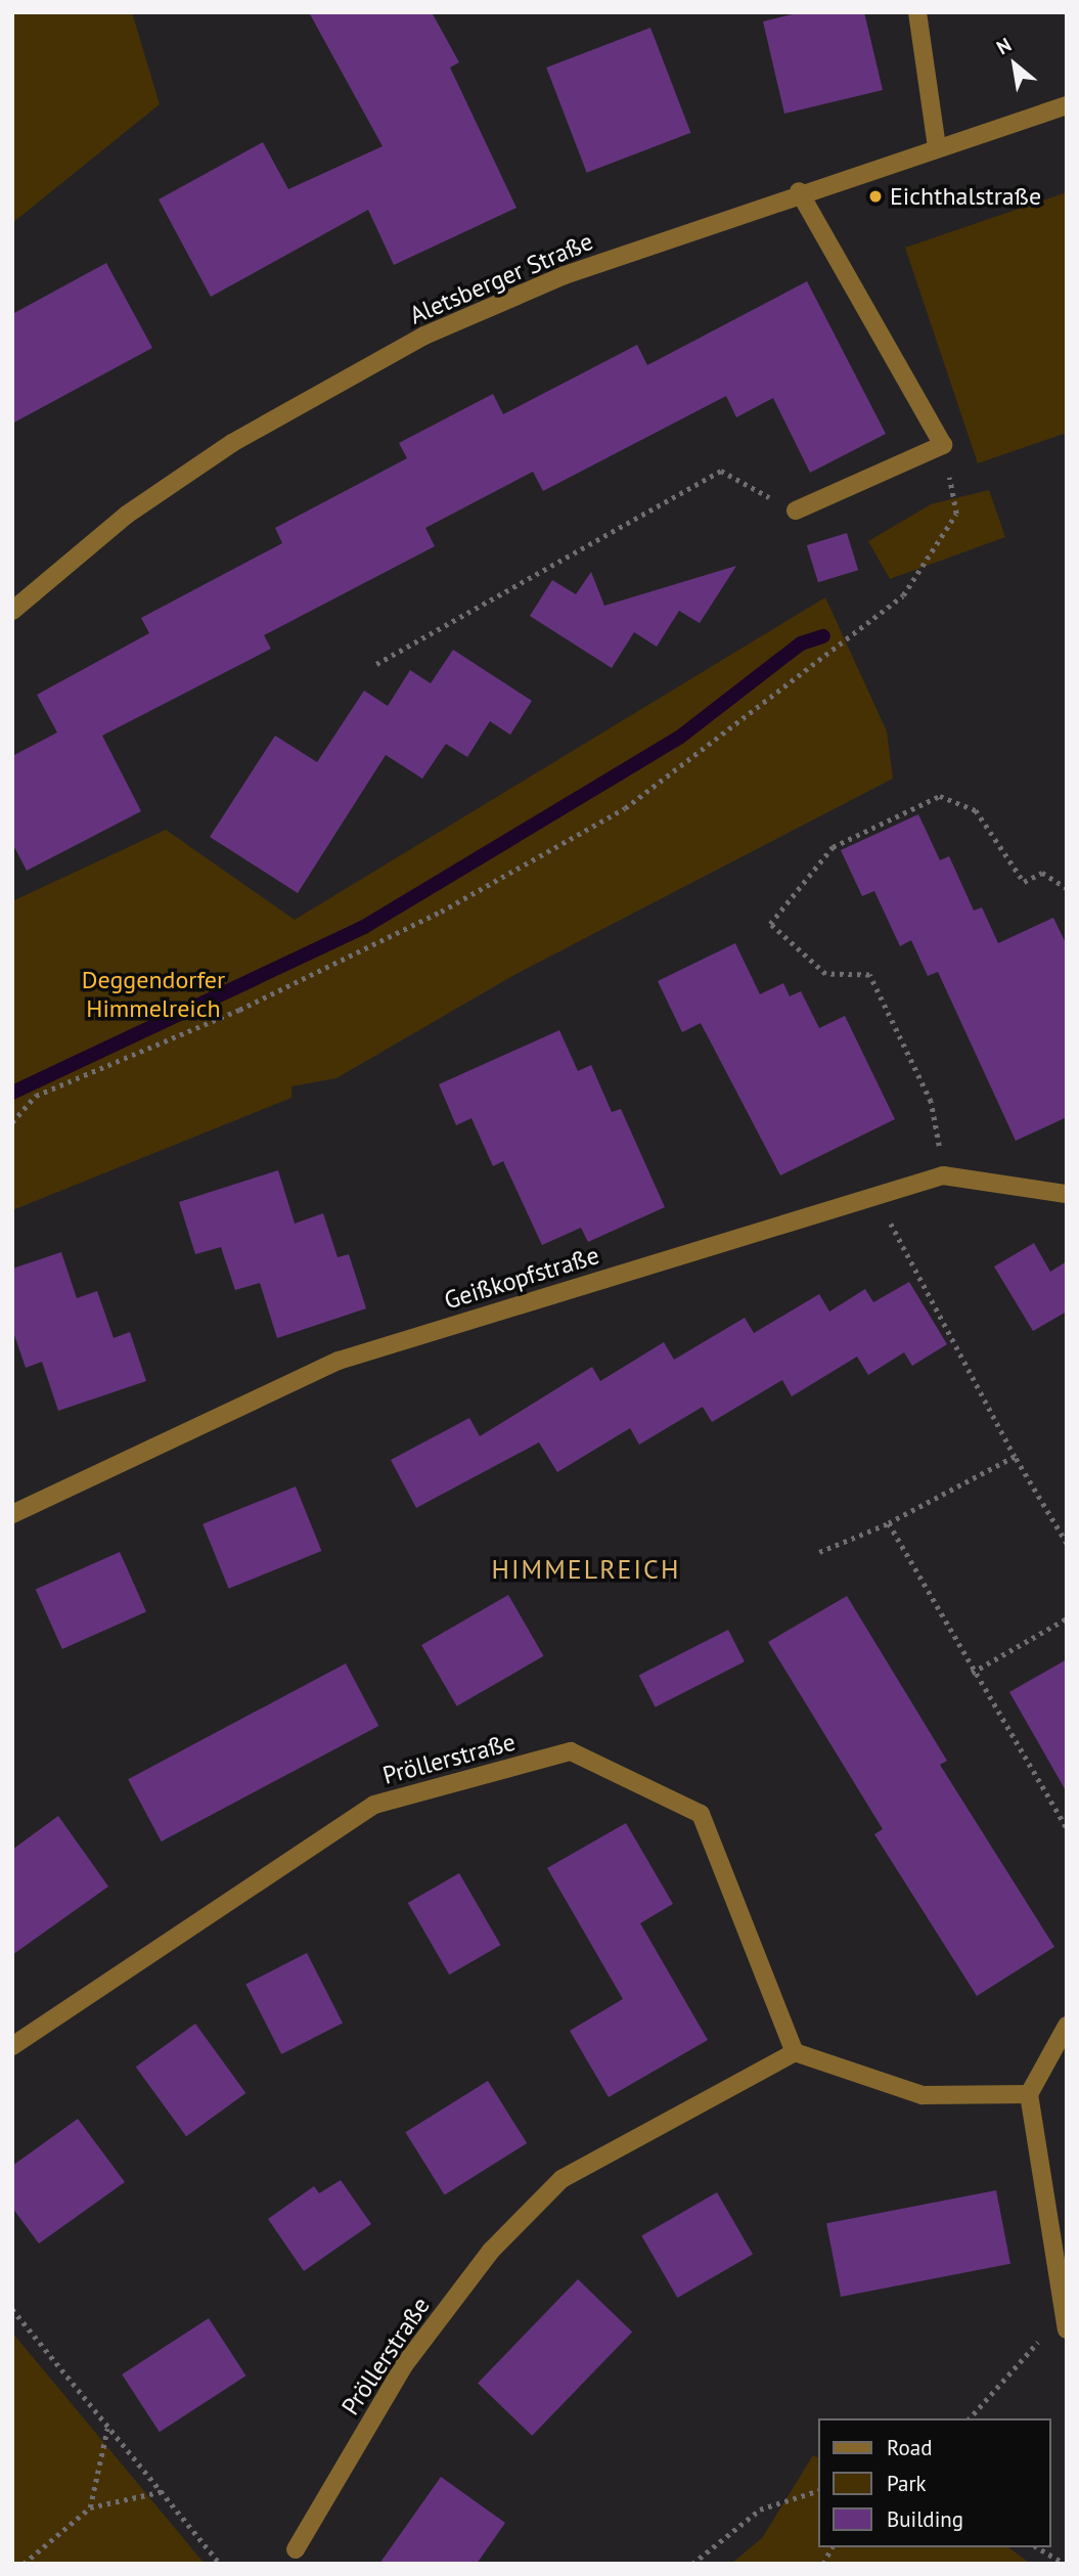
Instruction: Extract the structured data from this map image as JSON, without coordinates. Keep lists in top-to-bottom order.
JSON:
{
  "streets": {
    "street": ["Aletsberger Straße", "Geißkopfstraße", "Pröllerstraße"]
  },
  "districts": ["HIMMELREICH"],
  "parks": ["Deggendorfer Himmelreich"],
  "places": ["Eichthalstraße"],
  "legend": ["Road", "Park", "Building"],
  "north": "top left"
}
